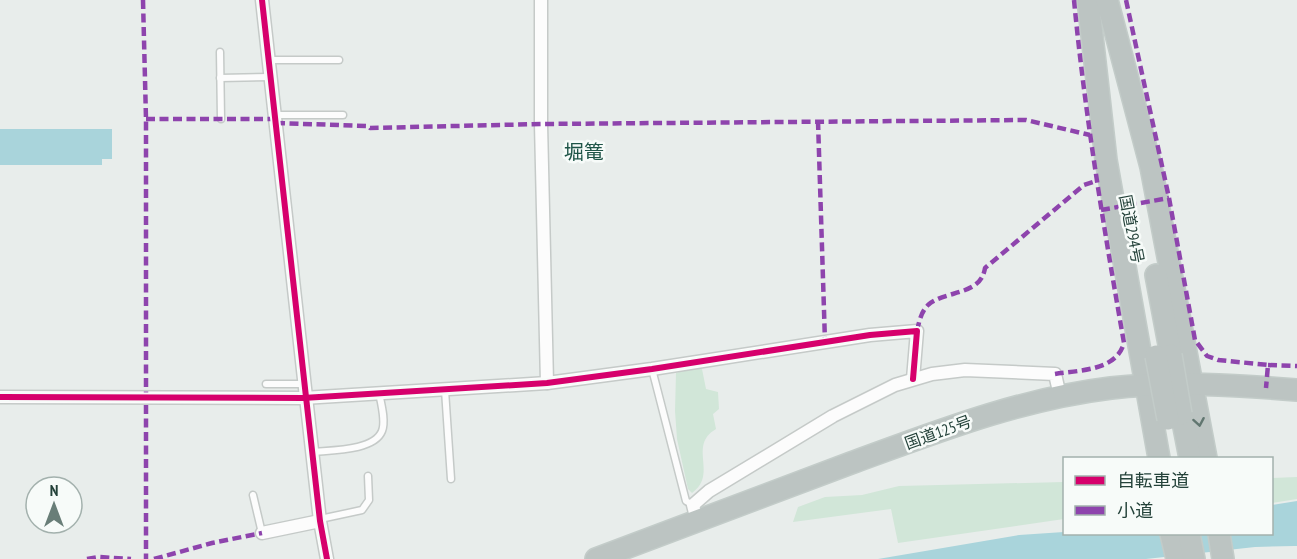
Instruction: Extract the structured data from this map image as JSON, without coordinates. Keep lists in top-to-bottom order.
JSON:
{
  "streets": {
    "highway": ["国道294号", "国道125号"]
  },
  "districts": ["堀篭"],
  "legend": ["自転車道", "小道"],
  "north": "top"
}
